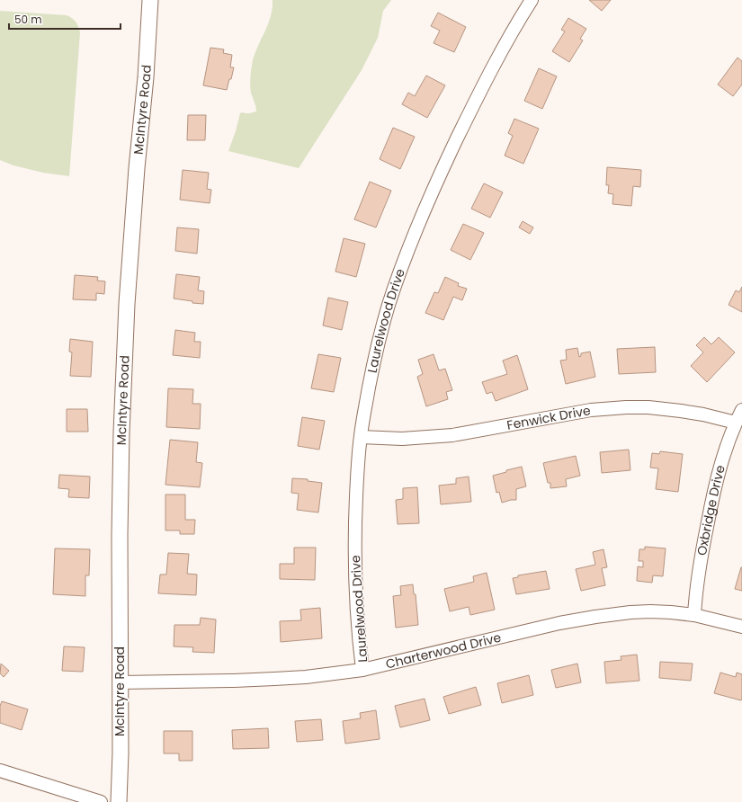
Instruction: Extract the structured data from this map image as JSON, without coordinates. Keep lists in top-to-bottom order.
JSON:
{
  "streets": {
    "street": [
      "McIntyre Road",
      "Laurelwood Drive",
      "Fenwick Drive",
      "Oxbridge Drive",
      "Charterwood Drive"
    ]
  },
  "crossings": [
    ["McIntyre Road", "Charterwood Drive"],
    ["Laurelwood Drive", "Fenwick Drive"],
    ["Laurelwood Drive", "Charterwood Drive"],
    ["Fenwick Drive", "Oxbridge Drive"],
    ["Oxbridge Drive", "Charterwood Drive"]
  ],
  "scale_bar": "50 m"
}
